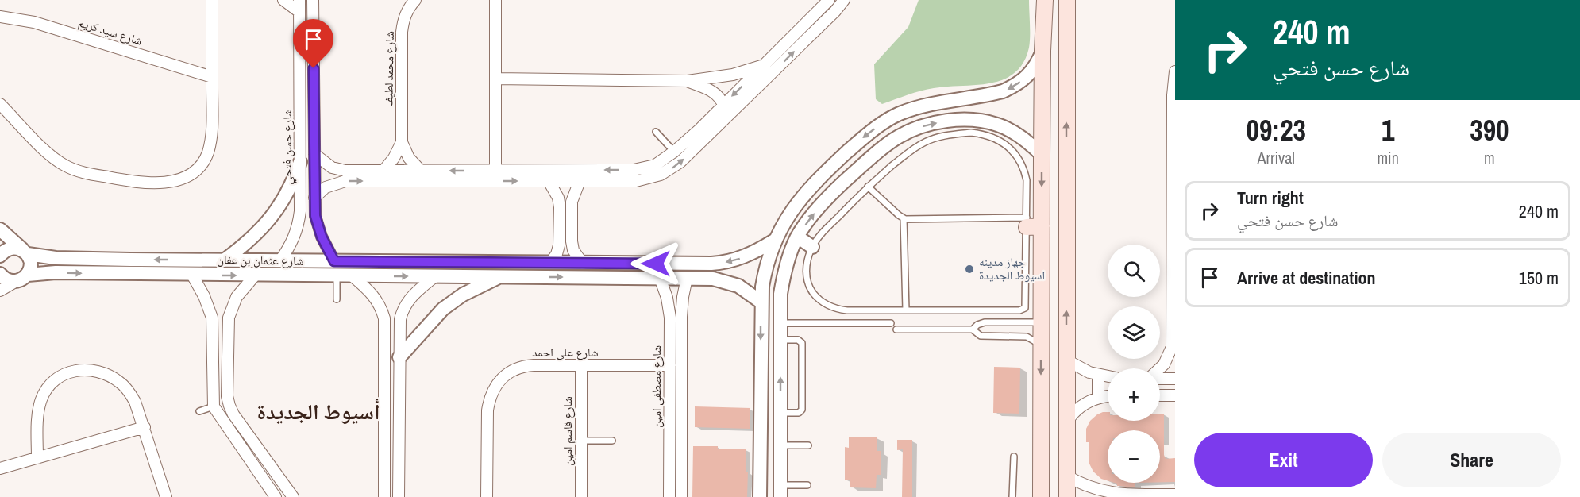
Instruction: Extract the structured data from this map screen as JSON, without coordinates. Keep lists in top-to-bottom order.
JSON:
{
  "streets": {
    "street": [
      "شارع سيد كريم",
      "شارع محمد لطيف",
      "شارع حسن فتحي",
      "شارع عثمان بن عفان",
      "شارع على احمد",
      "شارع مصطفى امين",
      "شارع قاسم امين"
    ]
  },
  "crossings": [
    ["شارع حسن فتحي", "شارع عثمان بن عفان"],
    ["شارع عثمان بن عفان", "شارع مصطفى امين"],
    ["شارع على احمد", "شارع مصطفى امين"],
    ["شارع على احمد", "شارع قاسم امين"]
  ],
  "districts": ["أسيوط الجديدة"],
  "places": ["جهاز مدينه اسيوط الجديدة"],
  "page": {
    "turn": ["240 m", "شارع حسن فتحي"],
    "eta": [
      "09:23",
      "Arrival",
      "1",
      "min",
      "390",
      "m"
    ],
    "list": [
      {
        "name": "Turn right",
        "note": "شارع حسن فتحي",
        "value": "240 m"
      },
      {
        "name": "Arrive at destination",
        "value": "150 m"
      }
    ],
    "map_buttons": ["+", "−"],
    "buttons": ["Exit", "Share"]
  }
}
